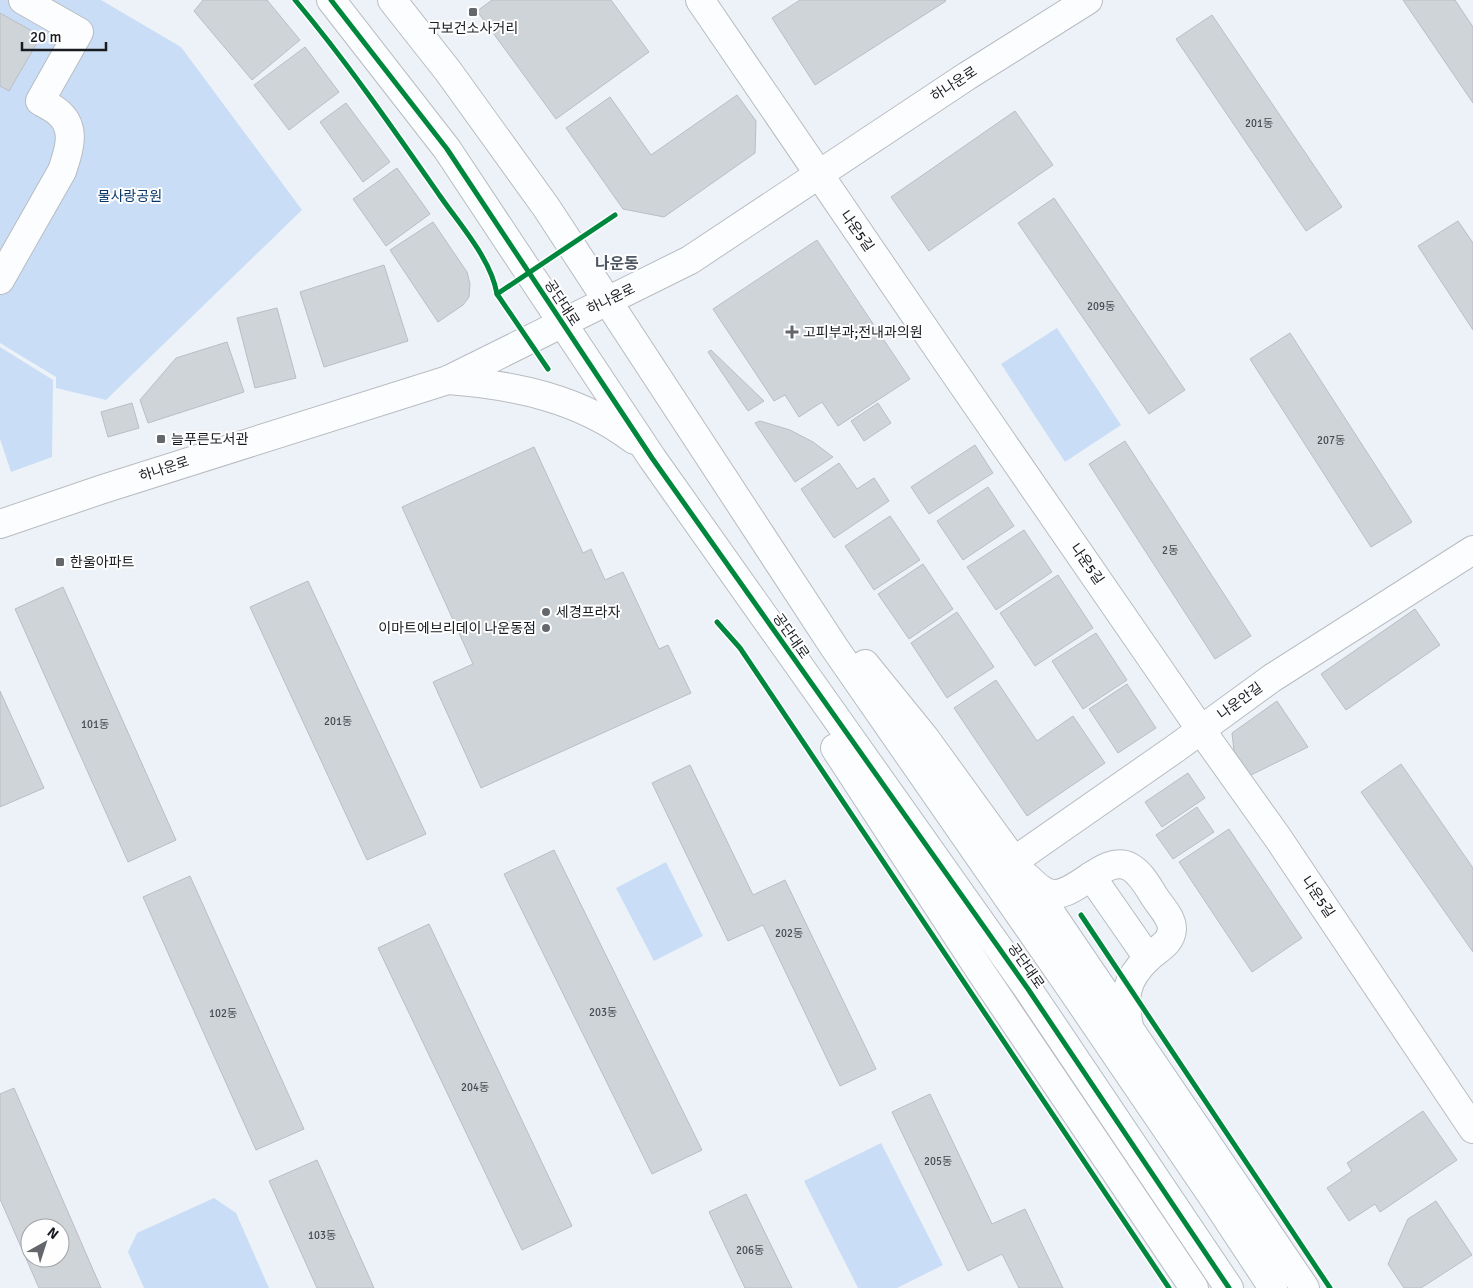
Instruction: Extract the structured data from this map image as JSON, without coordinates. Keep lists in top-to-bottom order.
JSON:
{
  "streets": {
    "street": [
      "하나운로",
      "나운5길",
      "공단대로",
      "나운안길"
    ]
  },
  "crossings": [
    ["하나운로", "나운5길"],
    ["하나운로", "공단대로"],
    ["나운5길", "나운안길"]
  ],
  "districts": ["나운동"],
  "parks": ["물사랑공원"],
  "places": {
    "transit": ["구보건소사거리", "늘푸른도서관", "한울아파트"],
    "health": ["고피부과;전내과의원"],
    "other": ["세경프라자", "이마트에브리데이 나운동점"]
  },
  "house_numbers": [
    "201동",
    "209동",
    "207동",
    "2동",
    "201동",
    "101동",
    "202동",
    "203동",
    "102동",
    "204동",
    "205동",
    "103동",
    "206동"
  ],
  "scale_bar": "20 m",
  "north": "top right"
}
